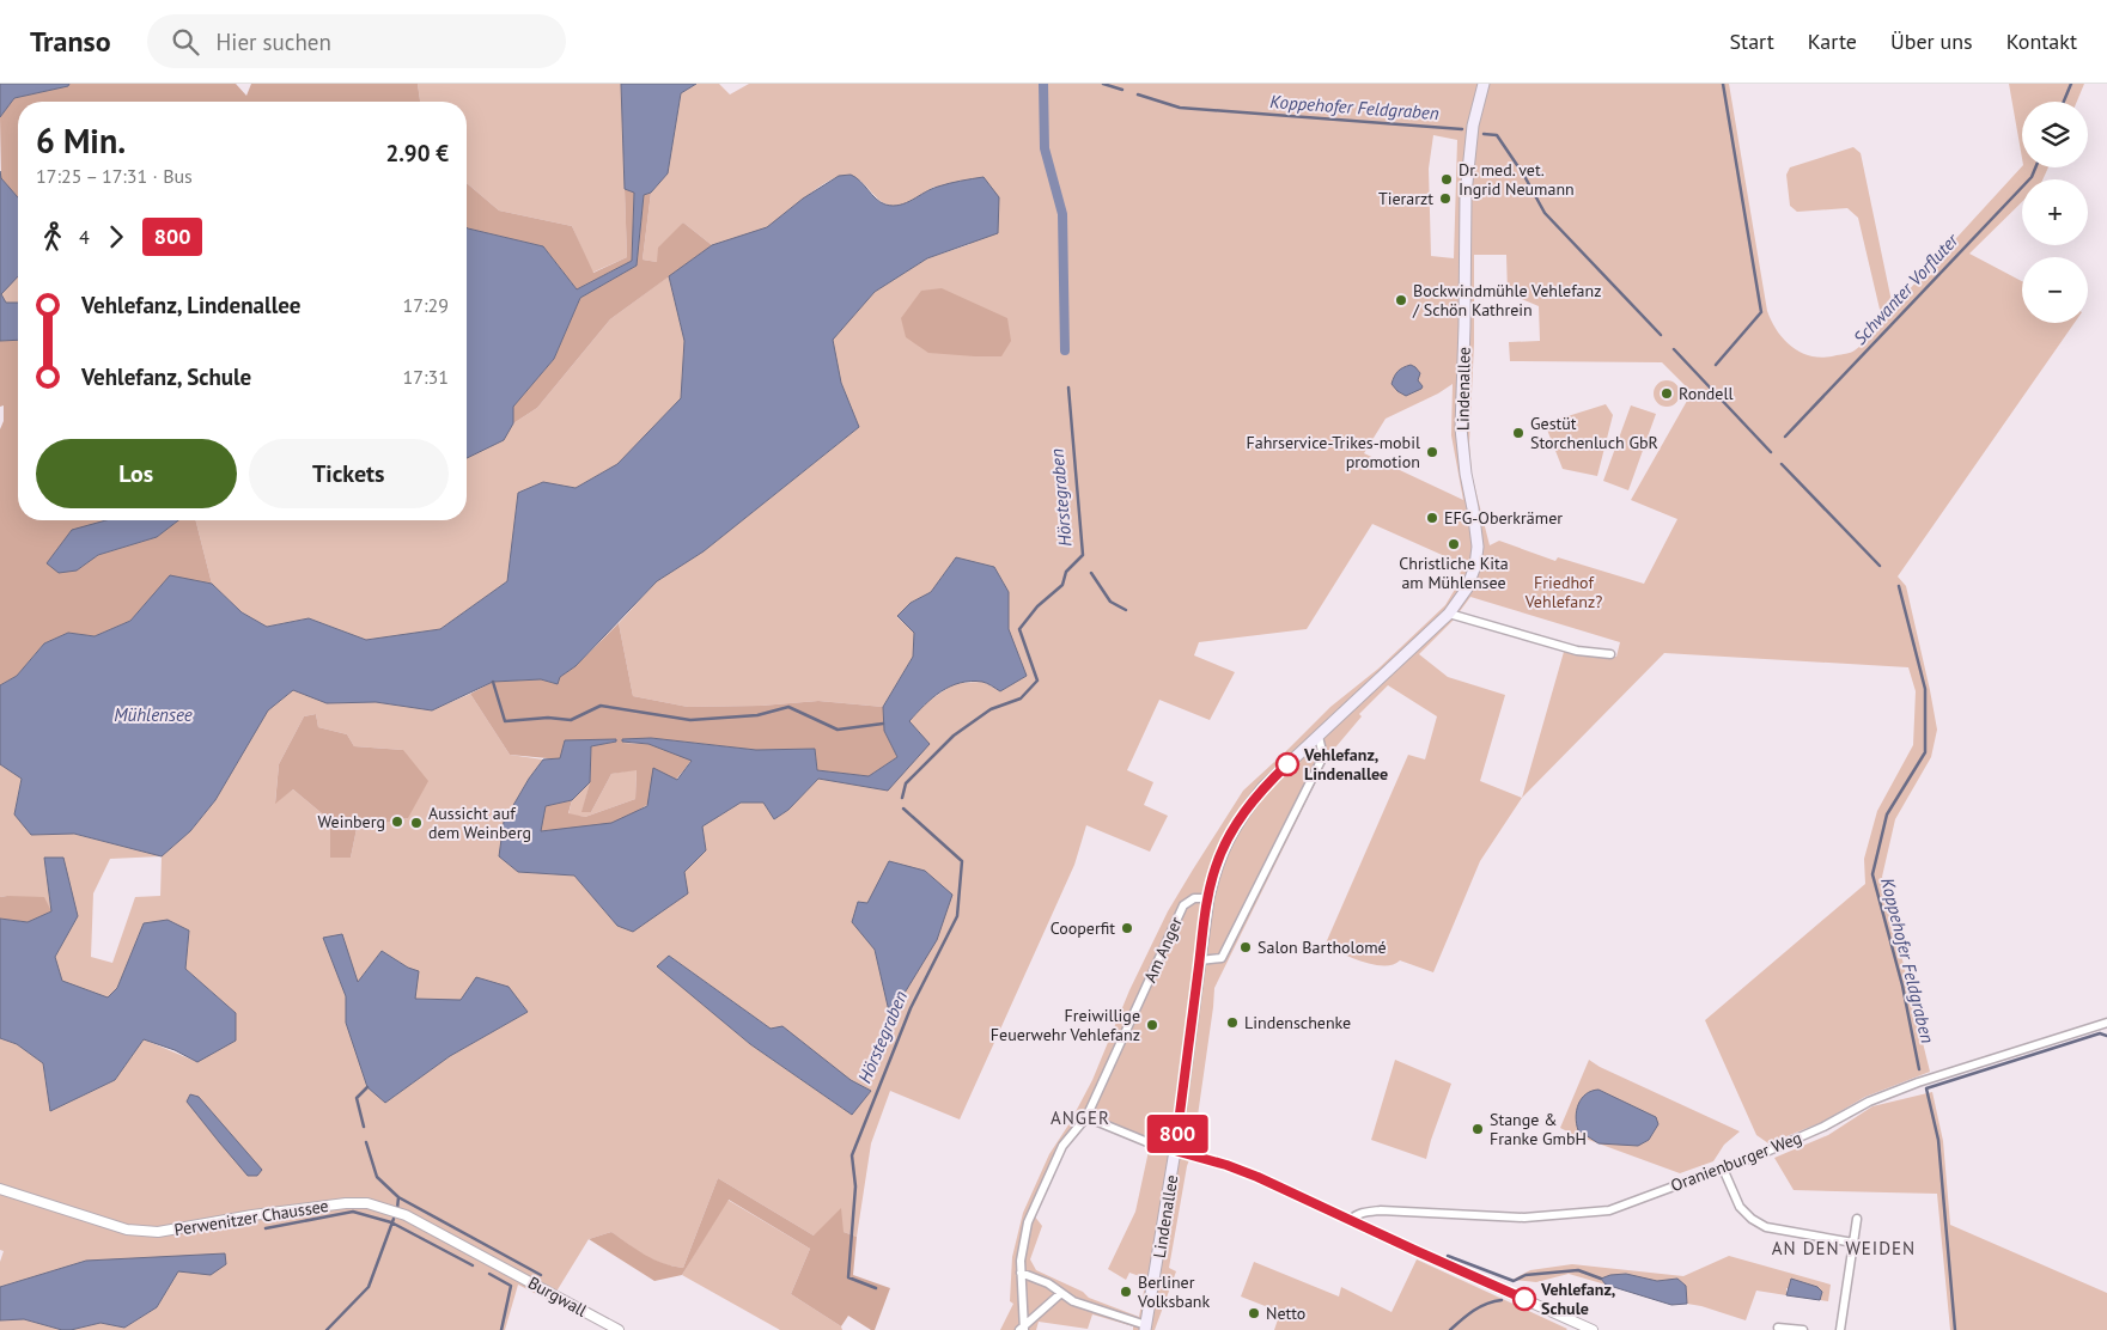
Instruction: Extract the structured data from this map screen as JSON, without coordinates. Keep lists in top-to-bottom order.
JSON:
{
  "streets": {
    "main road": ["Lindenallee"],
    "street": [
      "Am Anger",
      "Oranienburger Weg",
      "Perwenitzer Chaussee",
      "Burgwall"
    ]
  },
  "crossings": [
    ["Lindenallee", "Am Anger"],
    ["Perwenitzer Chaussee", "Burgwall"]
  ],
  "districts": ["ANGER", "AN DEN WEIDEN"],
  "water": [
    "Koppehofer Feldgraben",
    "Schwanter Vorfluter",
    "Hörstegraben",
    "Mühlensee"
  ],
  "parks": ["Friedhof Vehlefanz?"],
  "places": [
    "Dr. med. vet. Ingrid Neumann",
    "Tierarzt",
    "Bockwindmühle Vehlefanz / Schön Kathrein",
    "Rondell",
    "Gestüt Storchenluch GbR",
    "Fahrservice-Trikes-mobil promotion",
    "EFG-Oberkrämer",
    "Christliche Kita am Mühlensee",
    "Vehlefanz, Lindenallee",
    "Weinberg",
    "Aussicht auf dem Weinberg",
    "Cooperfit",
    "Salon Bartholomé",
    "Lindenschenke",
    "Freiwillige Feuerwehr Vehlefanz",
    "Stange & Franke GmbH",
    "Berliner Volksbank",
    "Vehlefanz, Schule",
    "Netto"
  ],
  "lines": ["bus line 800"],
  "page": {
    "header": "Transo",
    "search": "Hier suchen",
    "nav": [
      "Start",
      "Karte",
      "Über uns",
      "Kontakt"
    ],
    "on_map": "800",
    "map_buttons": ["+", "−"],
    "heading": ["6 Min.", "17:25 – 17:31 · Bus", "2.90 €"],
    "legs": ["4", "800"],
    "list": [
      {
        "name": "Vehlefanz, Lindenallee",
        "value": "17:29"
      },
      {
        "name": "Vehlefanz, Schule",
        "value": "17:31"
      }
    ],
    "buttons": ["Los", "Tickets"]
  }
}
